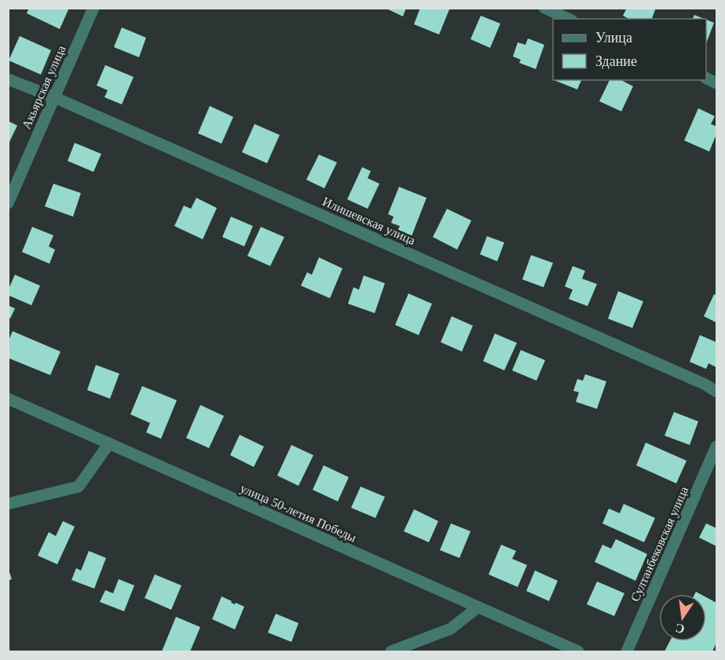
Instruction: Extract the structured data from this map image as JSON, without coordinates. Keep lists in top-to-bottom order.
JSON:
{
  "streets": {
    "street": [
      "Акьярская улица",
      "Илишевская улица",
      "улица 50-летия Победы",
      "Султанбековская улица"
    ]
  },
  "crossings": [
    ["Акьярская улица", "Илишевская улица"]
  ],
  "legend": ["Улица", "Здание"],
  "north": "bottom"
}
